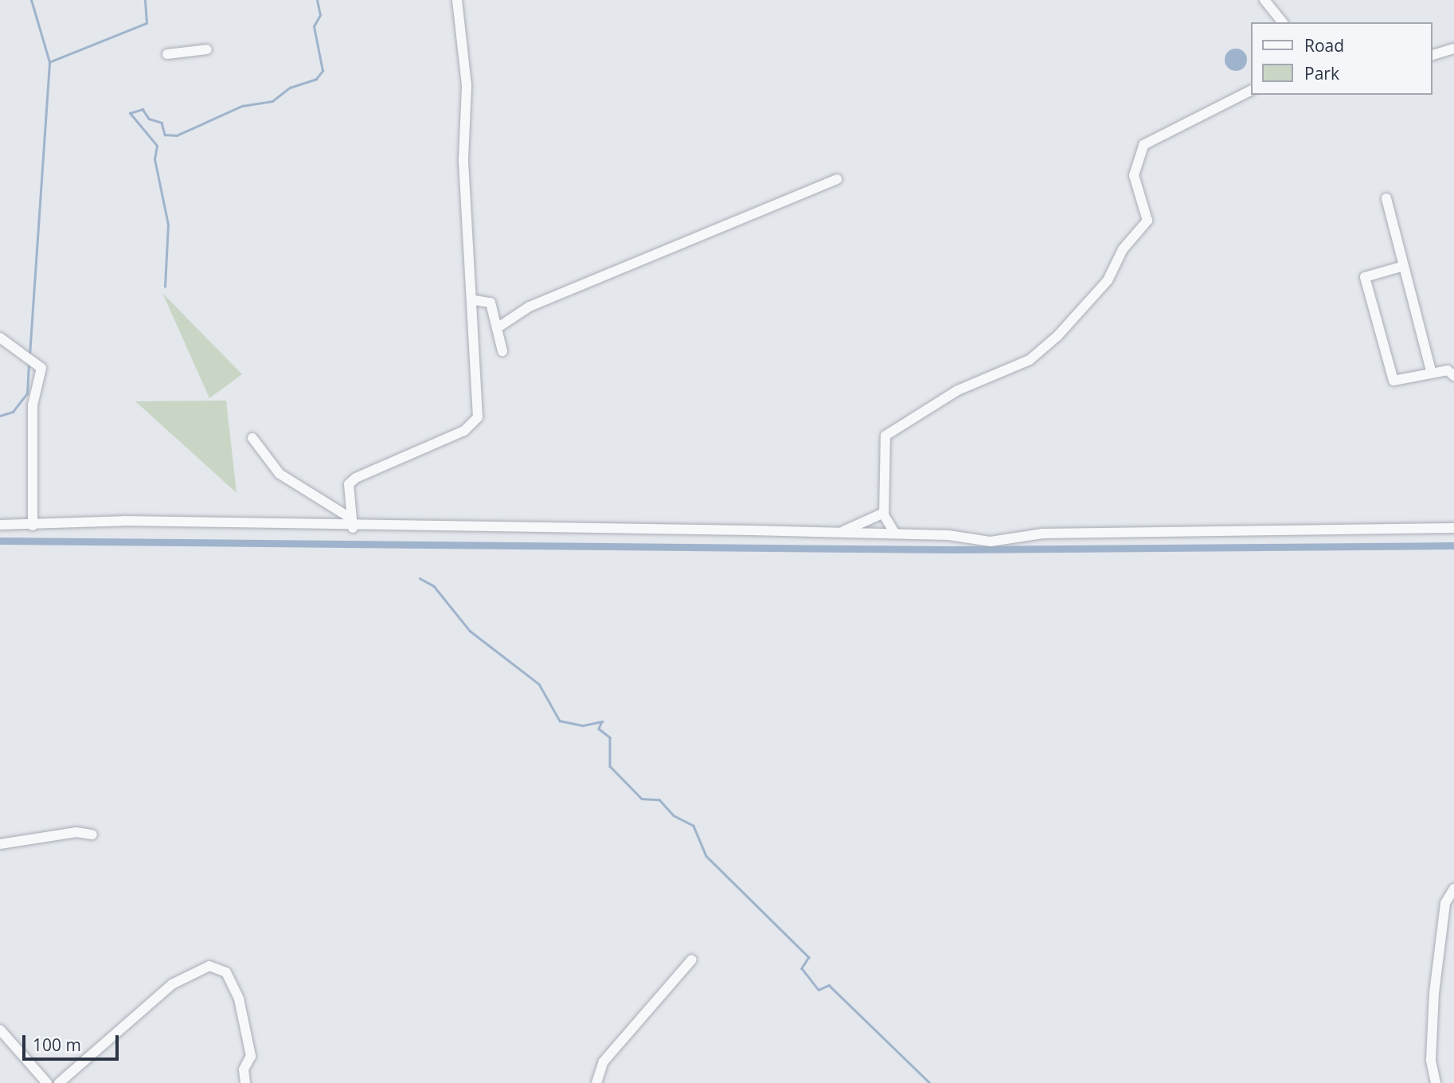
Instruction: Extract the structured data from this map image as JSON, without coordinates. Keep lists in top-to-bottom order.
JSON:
{
  "legend": ["Road", "Park"],
  "scale_bar": "100 m"
}
